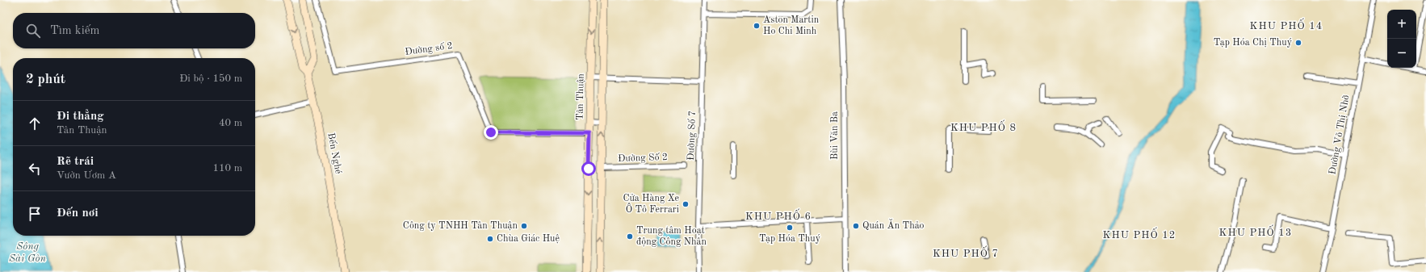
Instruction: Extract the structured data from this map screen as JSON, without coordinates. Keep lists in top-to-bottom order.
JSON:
{
  "streets": {
    "street": [
      "Đường số 2",
      "Tân Thuận",
      "Đường Võ Thị Nhờ",
      "Đường Số 7",
      "Bùi Văn Ba",
      "Bến Nghé",
      "Đường Số 2"
    ]
  },
  "crossings": [
    ["Đường số 2", "Tân Thuận"]
  ],
  "districts": [
    "KHU PHỐ 14",
    "KHU PHỐ 8",
    "KHU PHỐ 6",
    "KHU PHỐ 13",
    "KHU PHỐ 12",
    "KHU PHỐ 7"
  ],
  "water": ["Sông Sài Gòn"],
  "places": [
    "Aston Martin Ho Chi Minh",
    "Tạp Hóa Chị Thuý",
    "Cửa Hàng Xe Ô Tô Ferrari",
    "Công ty TNHH Tân Thuận",
    "Quán Ăn Thảo",
    "Tạp Hóa Thuý",
    "Trung tâm Hoạt động Công Nhân",
    "Chùa Giác Huệ"
  ],
  "page": {
    "map_buttons": ["+", "−"],
    "search": "Tìm kiếm",
    "heading": ["2 phút", "Đi bộ · 150 m"],
    "list": [
      ["Đi thẳng", "Tân Thuận", "40 m"],
      ["Rẽ trái", "Vườn Ươm A", "110 m"],
      "Đến nơi"
    ]
  }
}
